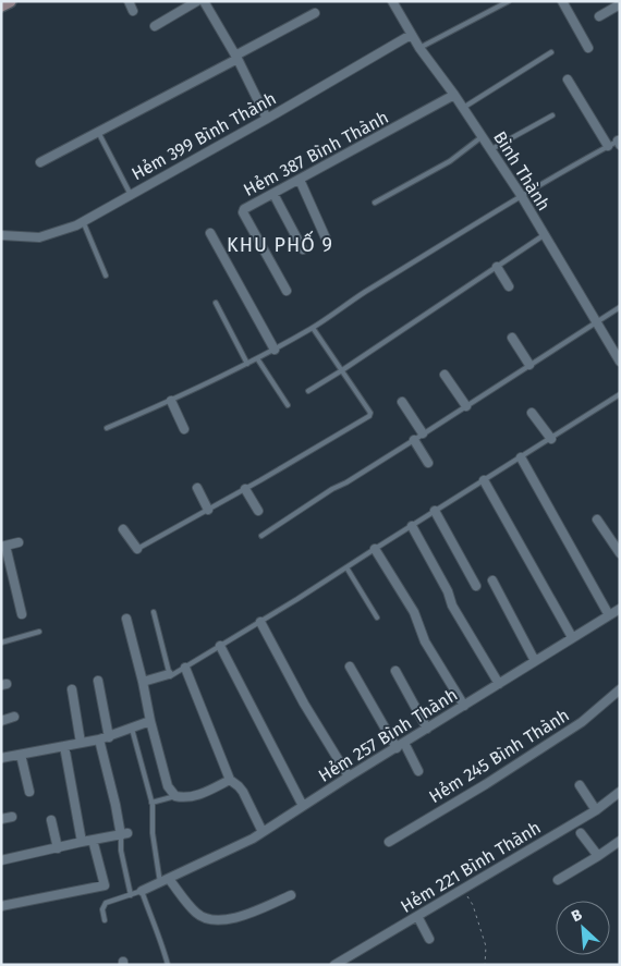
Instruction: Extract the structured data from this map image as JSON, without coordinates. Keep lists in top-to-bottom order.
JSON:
{
  "streets": {
    "street": [
      "Hẻm 399 Bình Thành",
      "Hẻm 387 Bình Thành",
      "Bình Thành",
      "Hẻm 257 Bình Thành",
      "Hẻm 245 Bình Thành",
      "Hẻm 221 Bình Thành"
    ]
  },
  "crossings": [
    ["Hẻm 399 Bình Thành", "Bình Thành"],
    ["Hẻm 387 Bình Thành", "Bình Thành"]
  ],
  "districts": ["KHU PHỐ 9"],
  "north": "top left"
}
